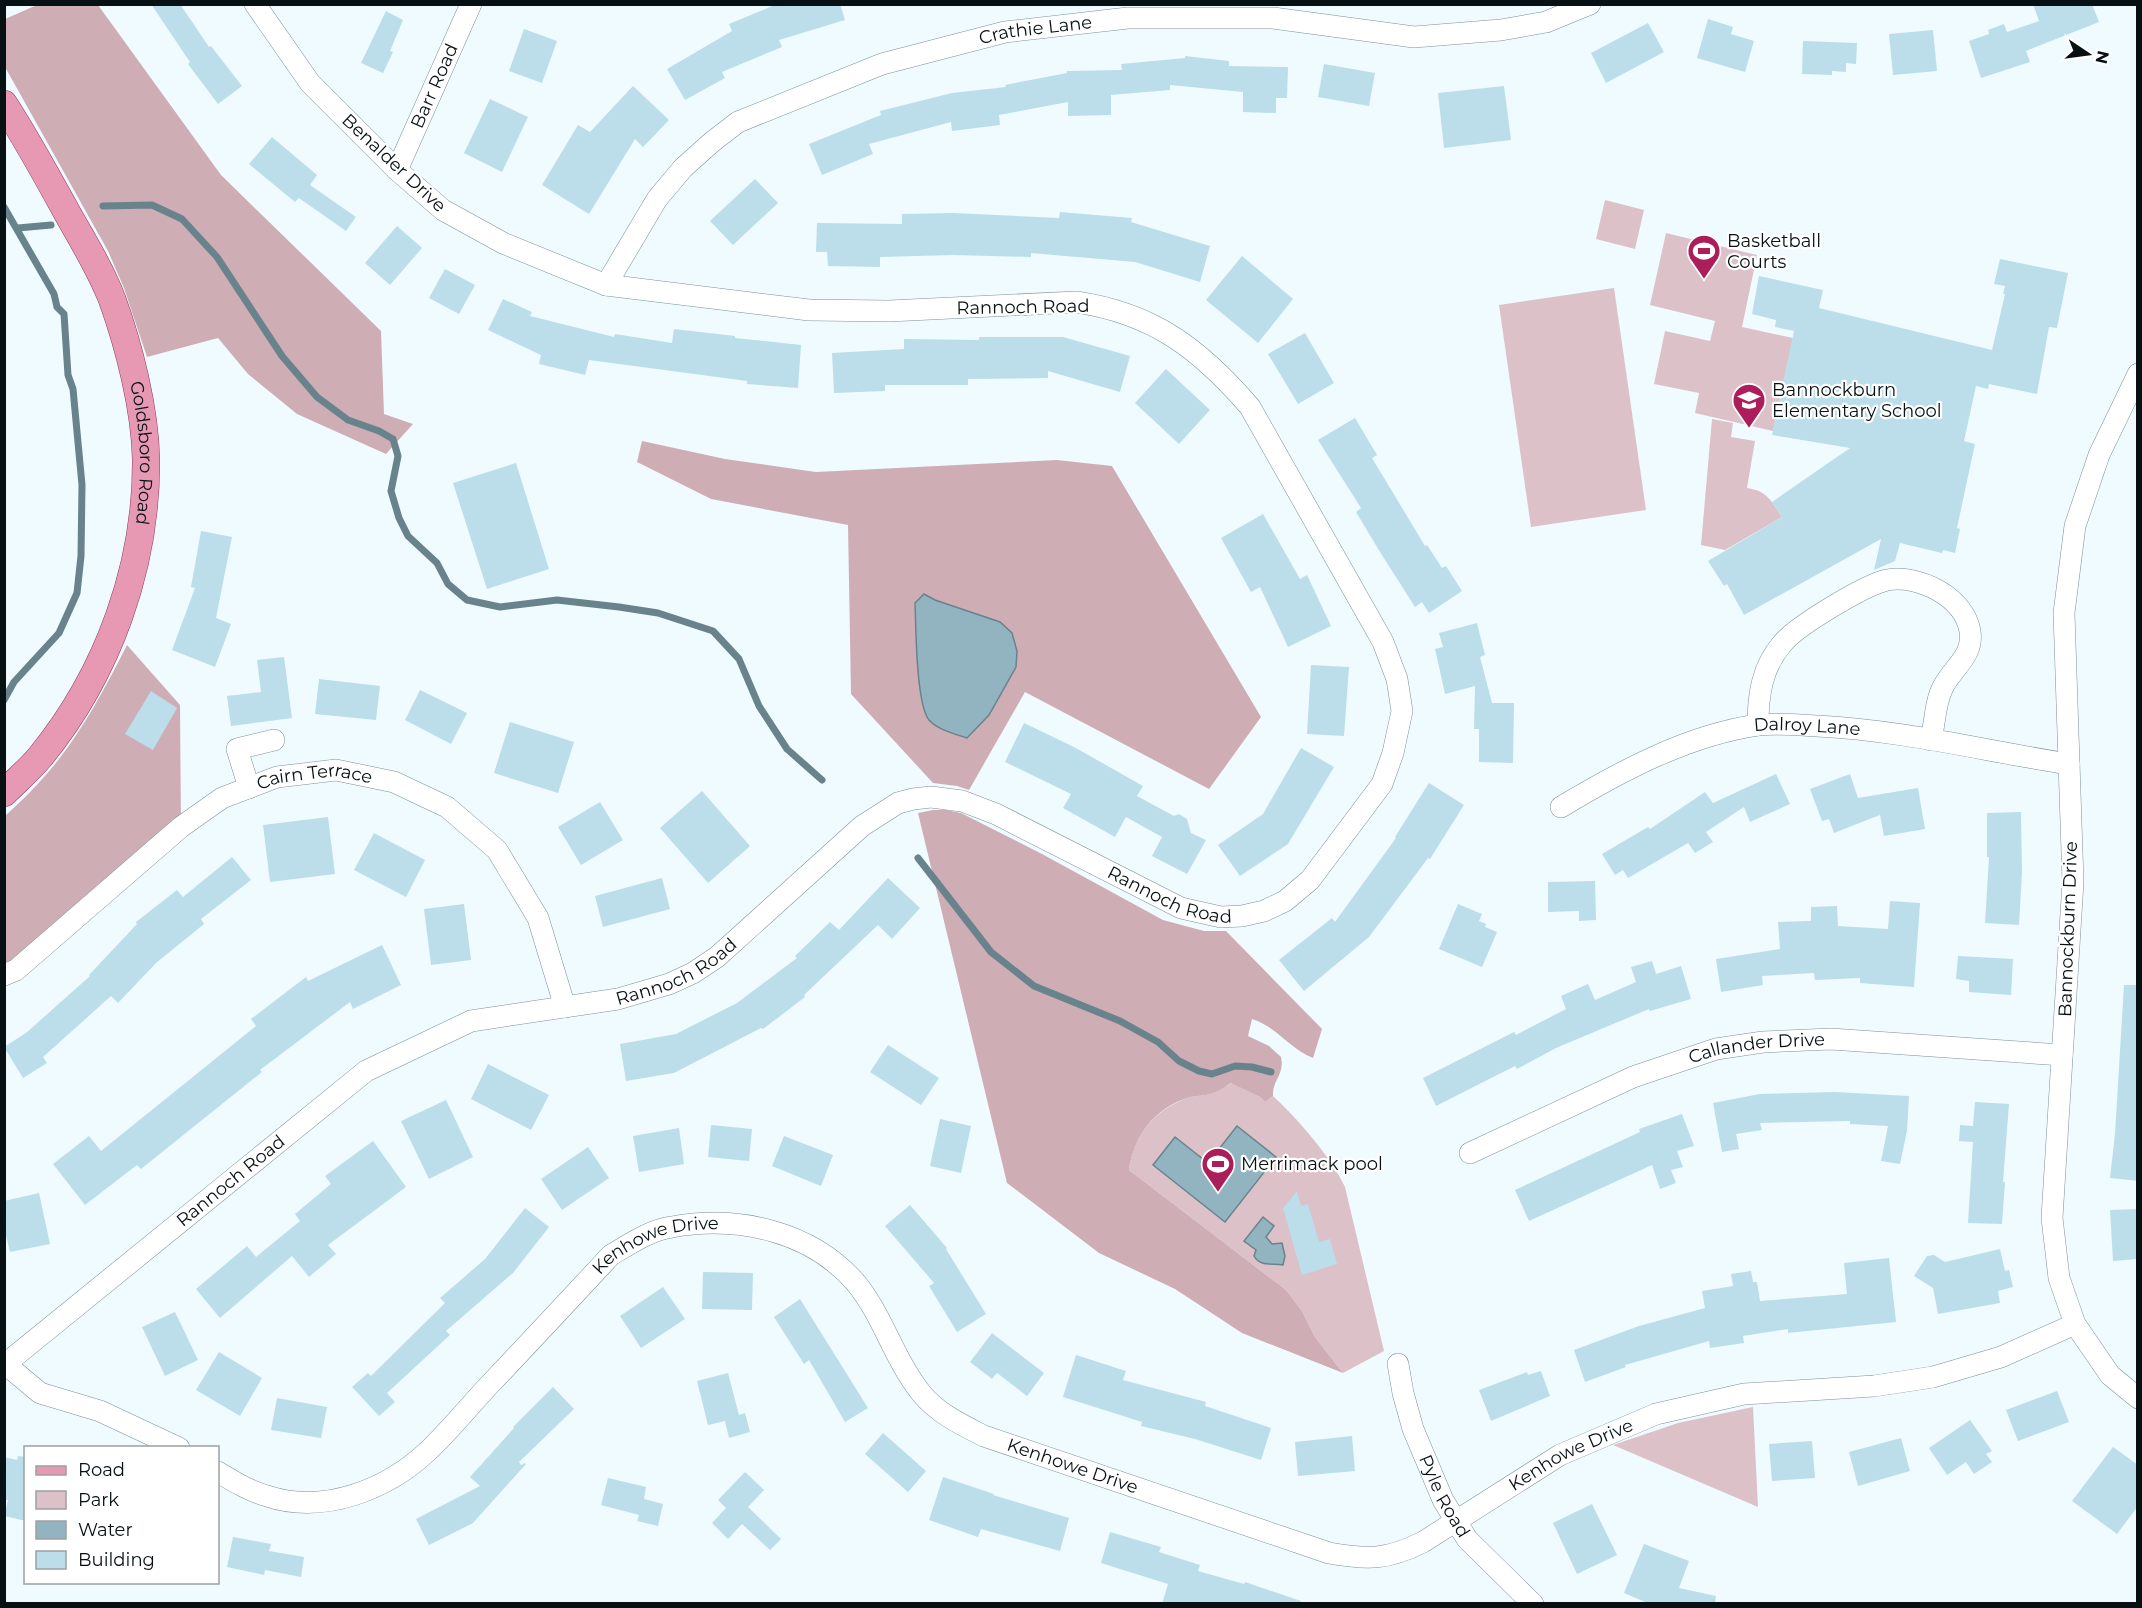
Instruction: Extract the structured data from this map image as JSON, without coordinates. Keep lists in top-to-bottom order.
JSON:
{
  "streets": {
    "main road": ["Goldsboro Road"],
    "street": [
      "Crathie Lane",
      "Barr Road",
      "Benalder Drive",
      "Rannoch Road",
      "Dalroy Lane",
      "Cairn Terrace",
      "Bannockburn Drive",
      "Callander Drive",
      "Kenhowe Drive",
      "Pyle Road"
    ]
  },
  "crossings": [
    ["Crathie Lane", "Benalder Drive"],
    ["Crathie Lane", "Rannoch Road"],
    ["Barr Road", "Benalder Drive"],
    ["Benalder Drive", "Rannoch Road"],
    ["Rannoch Road", "Cairn Terrace"],
    ["Dalroy Lane", "Bannockburn Drive"],
    ["Bannockburn Drive", "Callander Drive"],
    ["Bannockburn Drive", "Kenhowe Drive"],
    ["Kenhowe Drive", "Pyle Road"]
  ],
  "places": {
    "sports": ["Basketball Courts", "Merrimack pool"],
    "school or university": ["Bannockburn Elementary School"]
  },
  "legend": [
    "Road",
    "Park",
    "Water",
    "Building"
  ],
  "north": "right"
}
